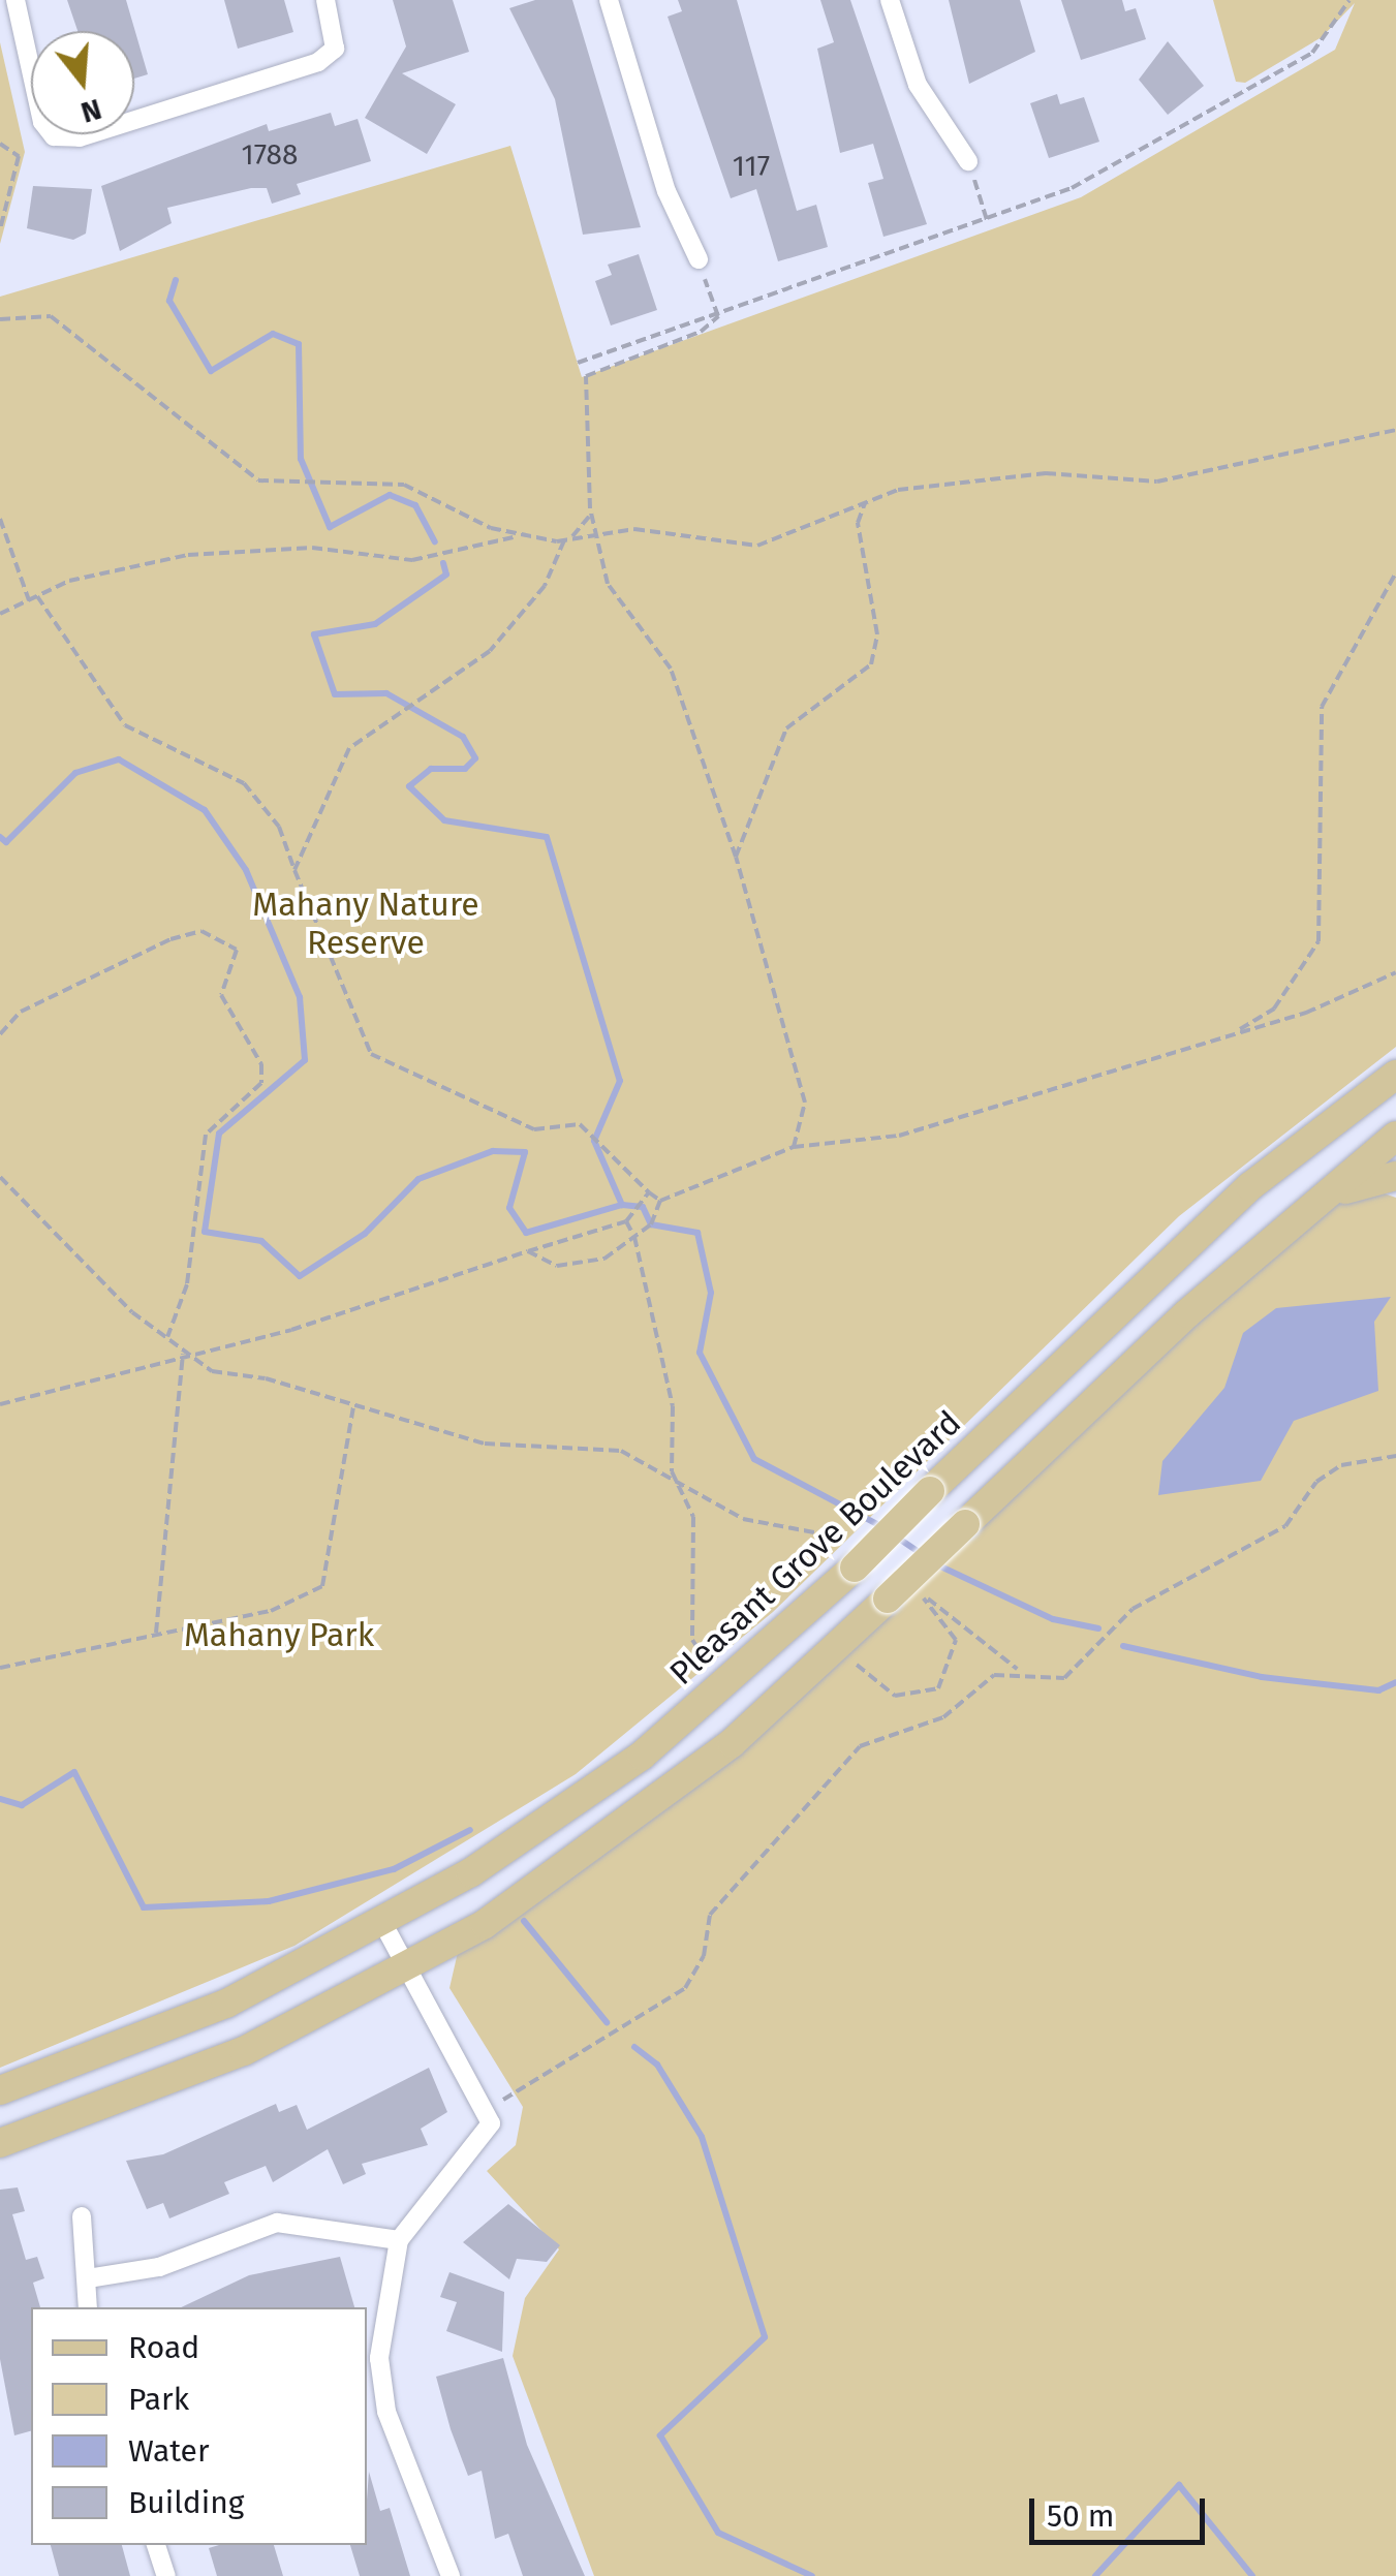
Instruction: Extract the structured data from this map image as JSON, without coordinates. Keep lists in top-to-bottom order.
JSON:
{
  "streets": {
    "main road": ["Pleasant Grove Boulevard"]
  },
  "parks": ["Mahany Nature Reserve", "Mahany Park"],
  "house_numbers": ["1788", "117"],
  "legend": [
    "Road",
    "Park",
    "Water",
    "Building"
  ],
  "scale_bar": "50 m",
  "north": "bottom"
}
